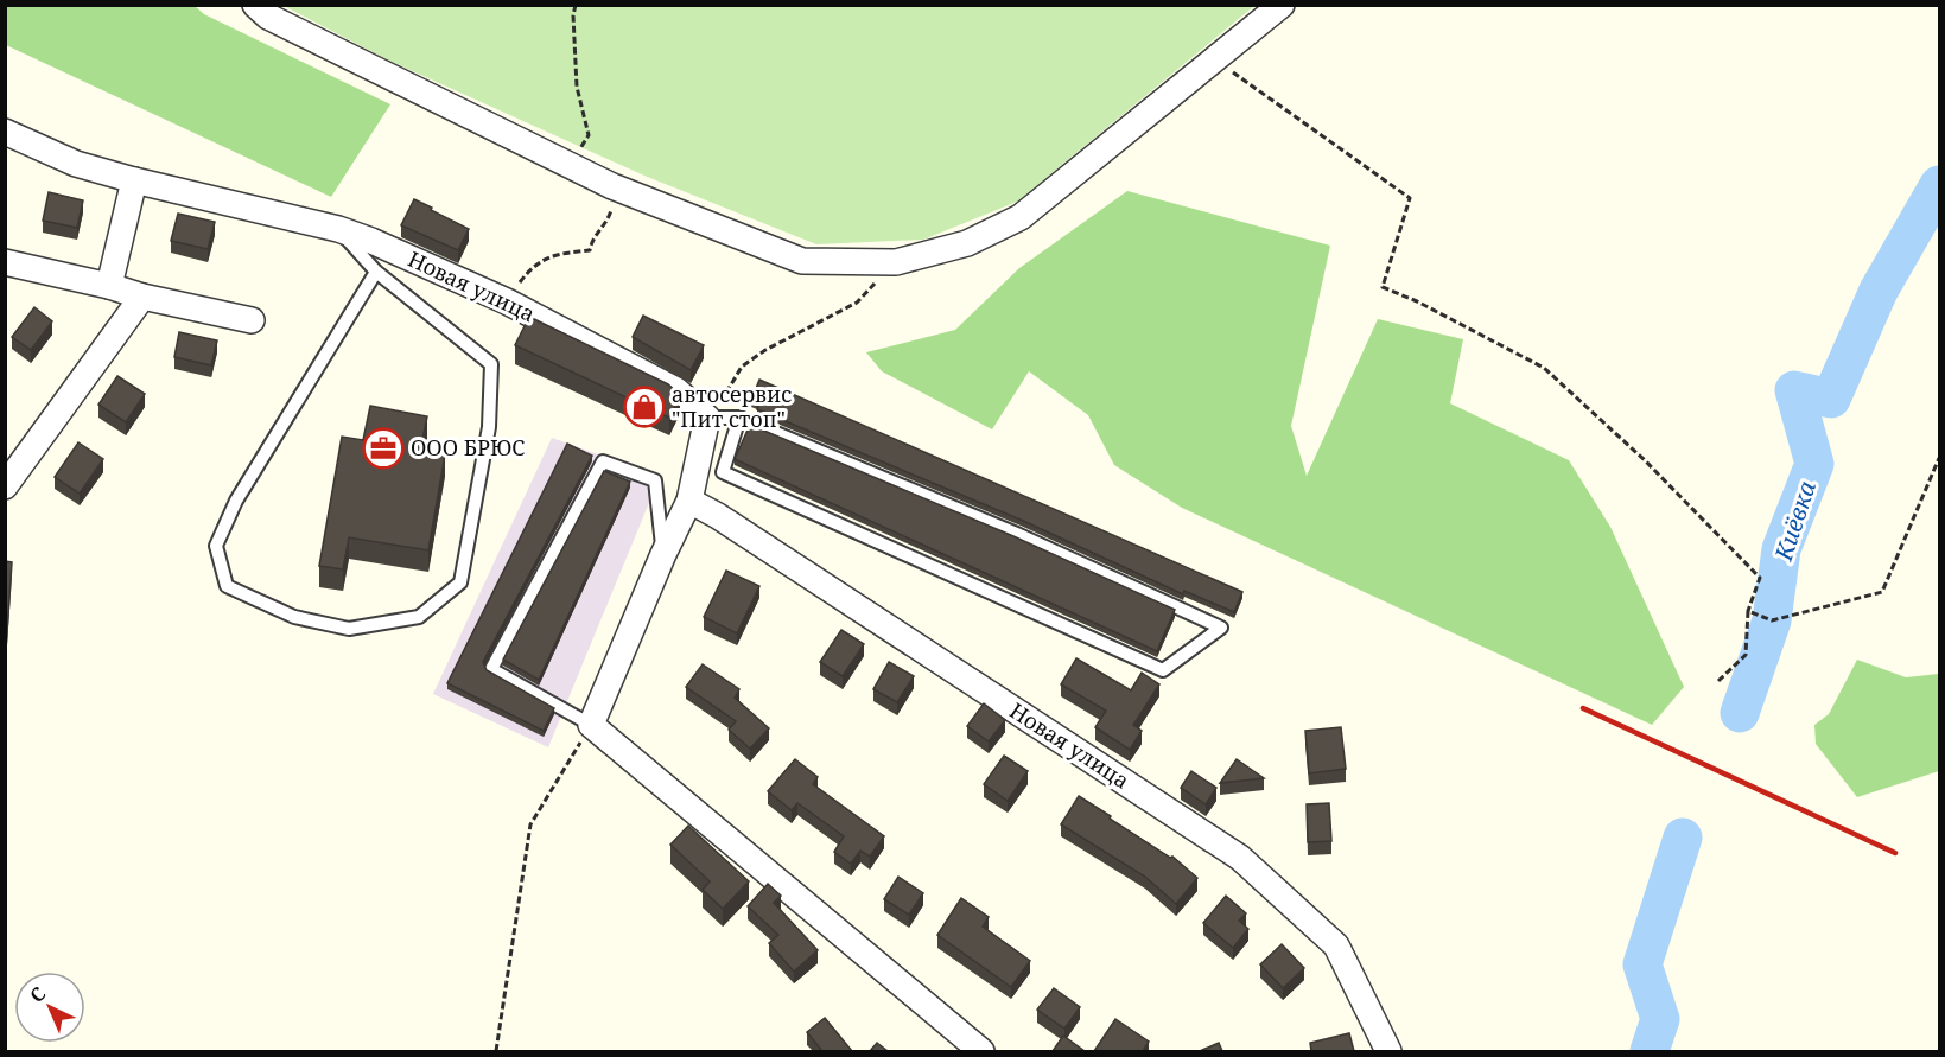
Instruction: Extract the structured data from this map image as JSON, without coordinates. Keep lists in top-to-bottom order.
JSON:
{
  "streets": {
    "street": ["Новая улица"]
  },
  "water": ["Киёвка"],
  "places": {
    "shop": ["автосервис \"Пит стоп\""],
    "office": ["ООО БРЮС"]
  },
  "north": "top left"
}
